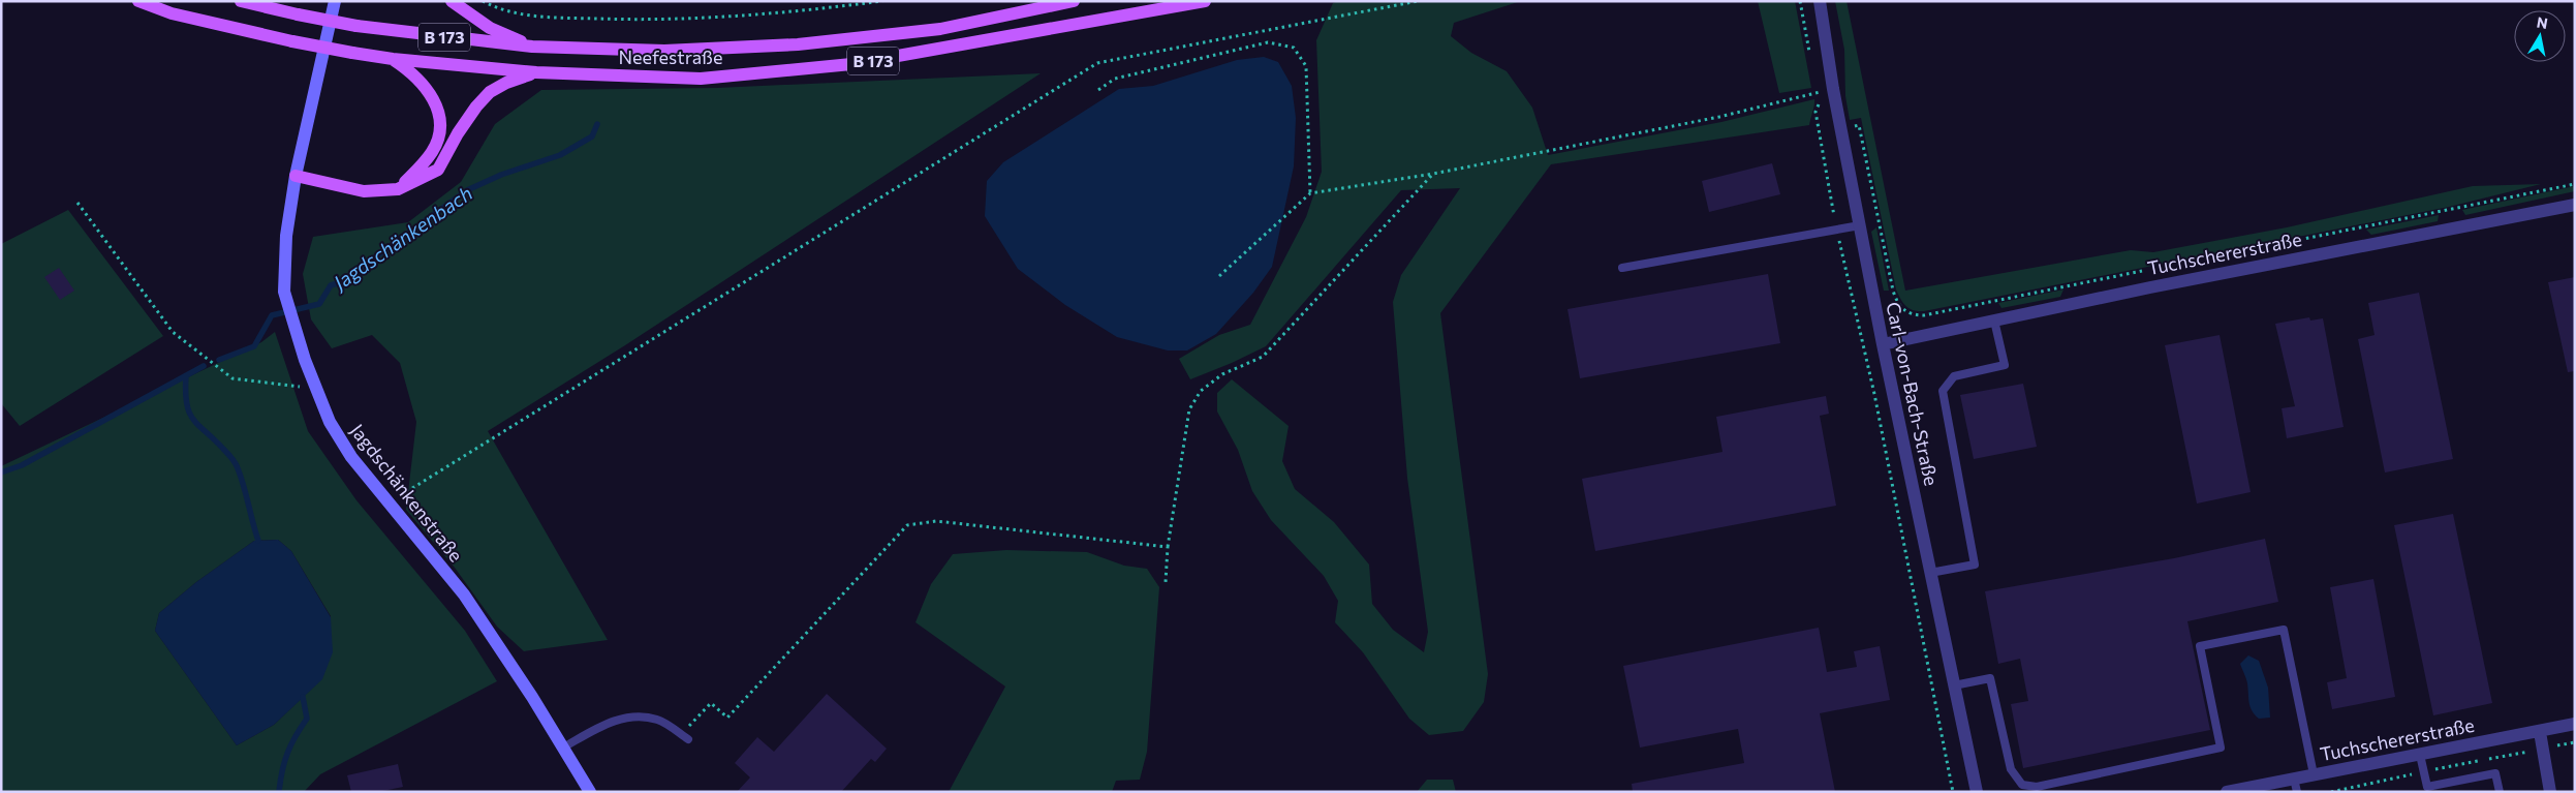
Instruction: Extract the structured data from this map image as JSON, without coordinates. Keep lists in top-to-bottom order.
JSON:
{
  "streets": {
    "main road": ["B 173", "Neefestraße", "Jagdschänkenstraße"],
    "street": ["Tuchschererstraße", "Carl-von-Bach-Straße"]
  },
  "crossings": [
    ["Tuchschererstraße", "Carl-von-Bach-Straße"]
  ],
  "water": ["Jagdschänkenbach"],
  "north": "top"
}
